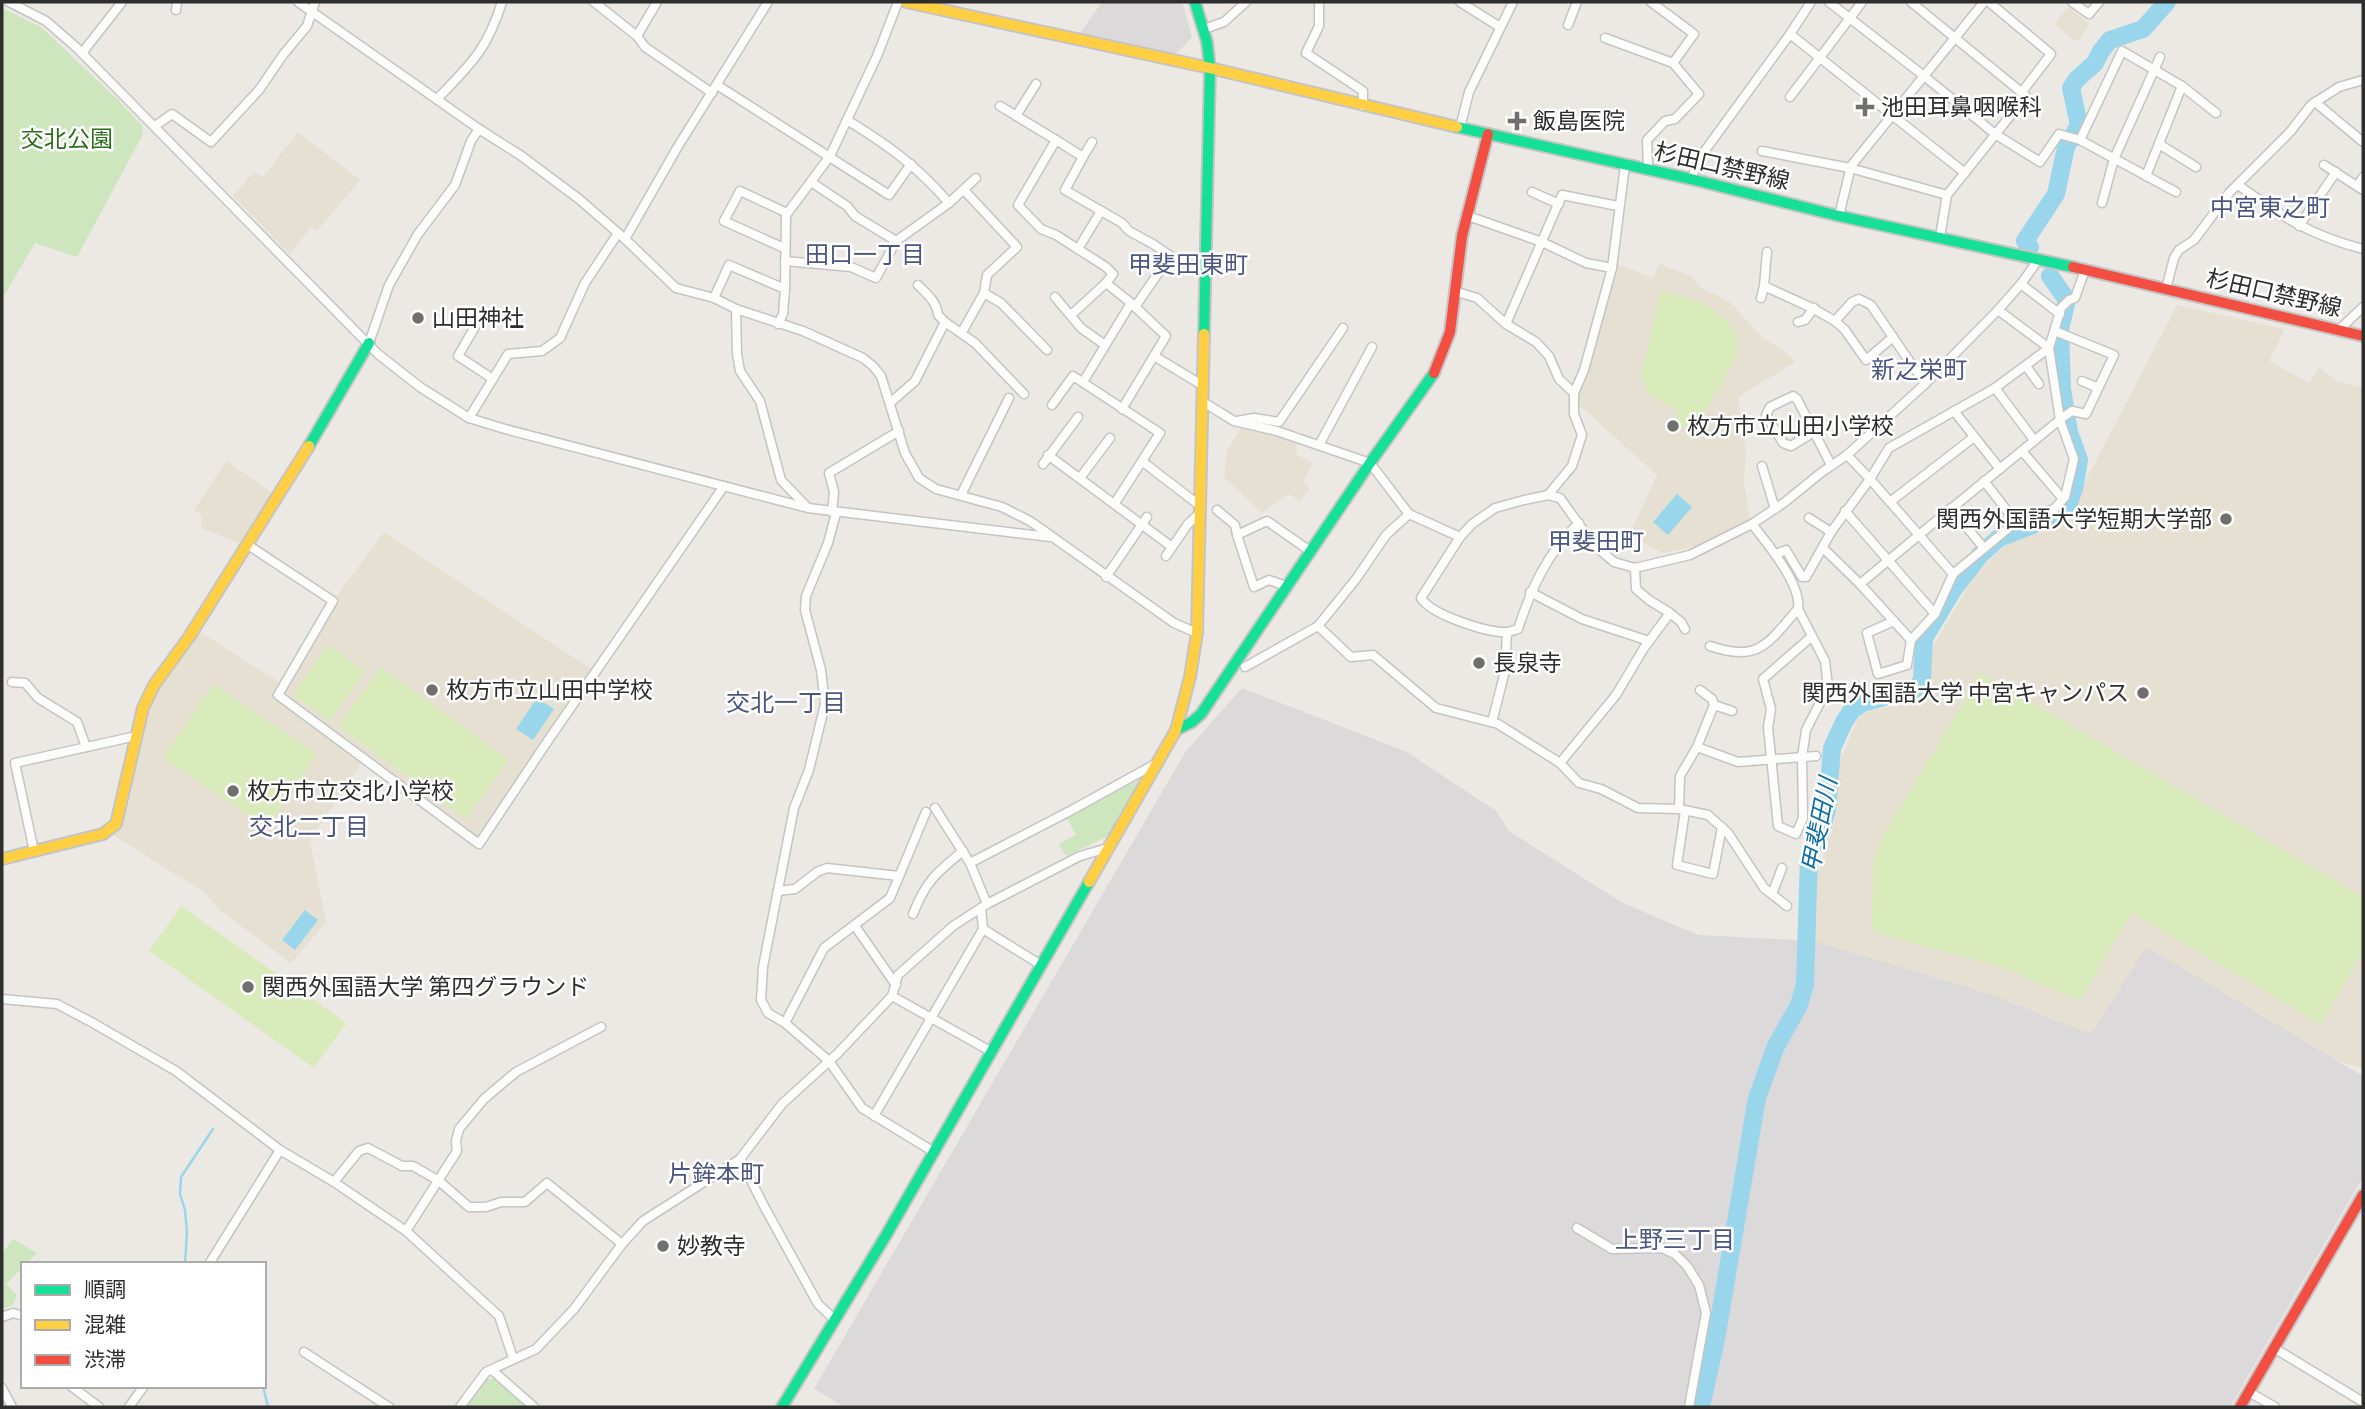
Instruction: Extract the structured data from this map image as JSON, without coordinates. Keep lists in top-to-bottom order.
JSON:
{
  "streets": {
    "street": ["杉田口禁野線"]
  },
  "districts": [
    "中宮東之町",
    "田口一丁目",
    "甲斐田東町",
    "新之栄町",
    "甲斐田町",
    "交北一丁目",
    "交北二丁目",
    "片鉾本町",
    "上野三丁目"
  ],
  "water": ["甲斐田川"],
  "parks": ["交北公園"],
  "places": {
    "health": ["池田耳鼻咽喉科", "飯島医院"],
    "other": [
      "山田神社",
      "枚方市立山田小学校",
      "関西外国語大学短期大学部",
      "長泉寺",
      "枚方市立山田中学校",
      "関西外国語大学 中宮キャンパス",
      "枚方市立交北小学校",
      "関西外国語大学 第四グラウンド",
      "妙教寺"
    ]
  },
  "legend": ["順調", "混雑", "渋滞"]
}
